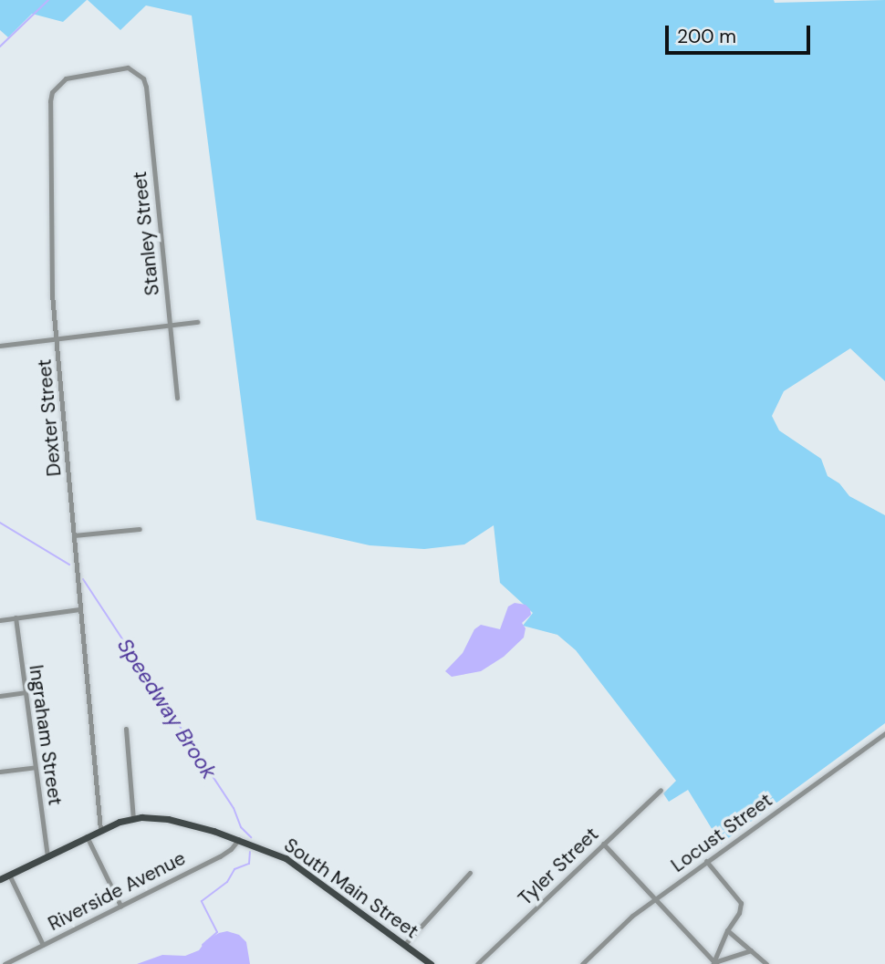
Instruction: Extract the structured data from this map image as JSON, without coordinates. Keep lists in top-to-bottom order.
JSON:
{
  "streets": {
    "main road": ["South Main Street"],
    "street": [
      "Stanley Street",
      "Dexter Street",
      "Ingraham Street",
      "Locust Street",
      "Tyler Street",
      "Riverside Avenue"
    ]
  },
  "crossings": [
    ["Stanley Street", "Dexter Street"],
    ["Dexter Street", "South Main Street"],
    ["Ingraham Street", "South Main Street"],
    ["South Main Street", "Riverside Avenue"]
  ],
  "water": ["Speedway Brook"],
  "scale_bar": "200 m"
}
